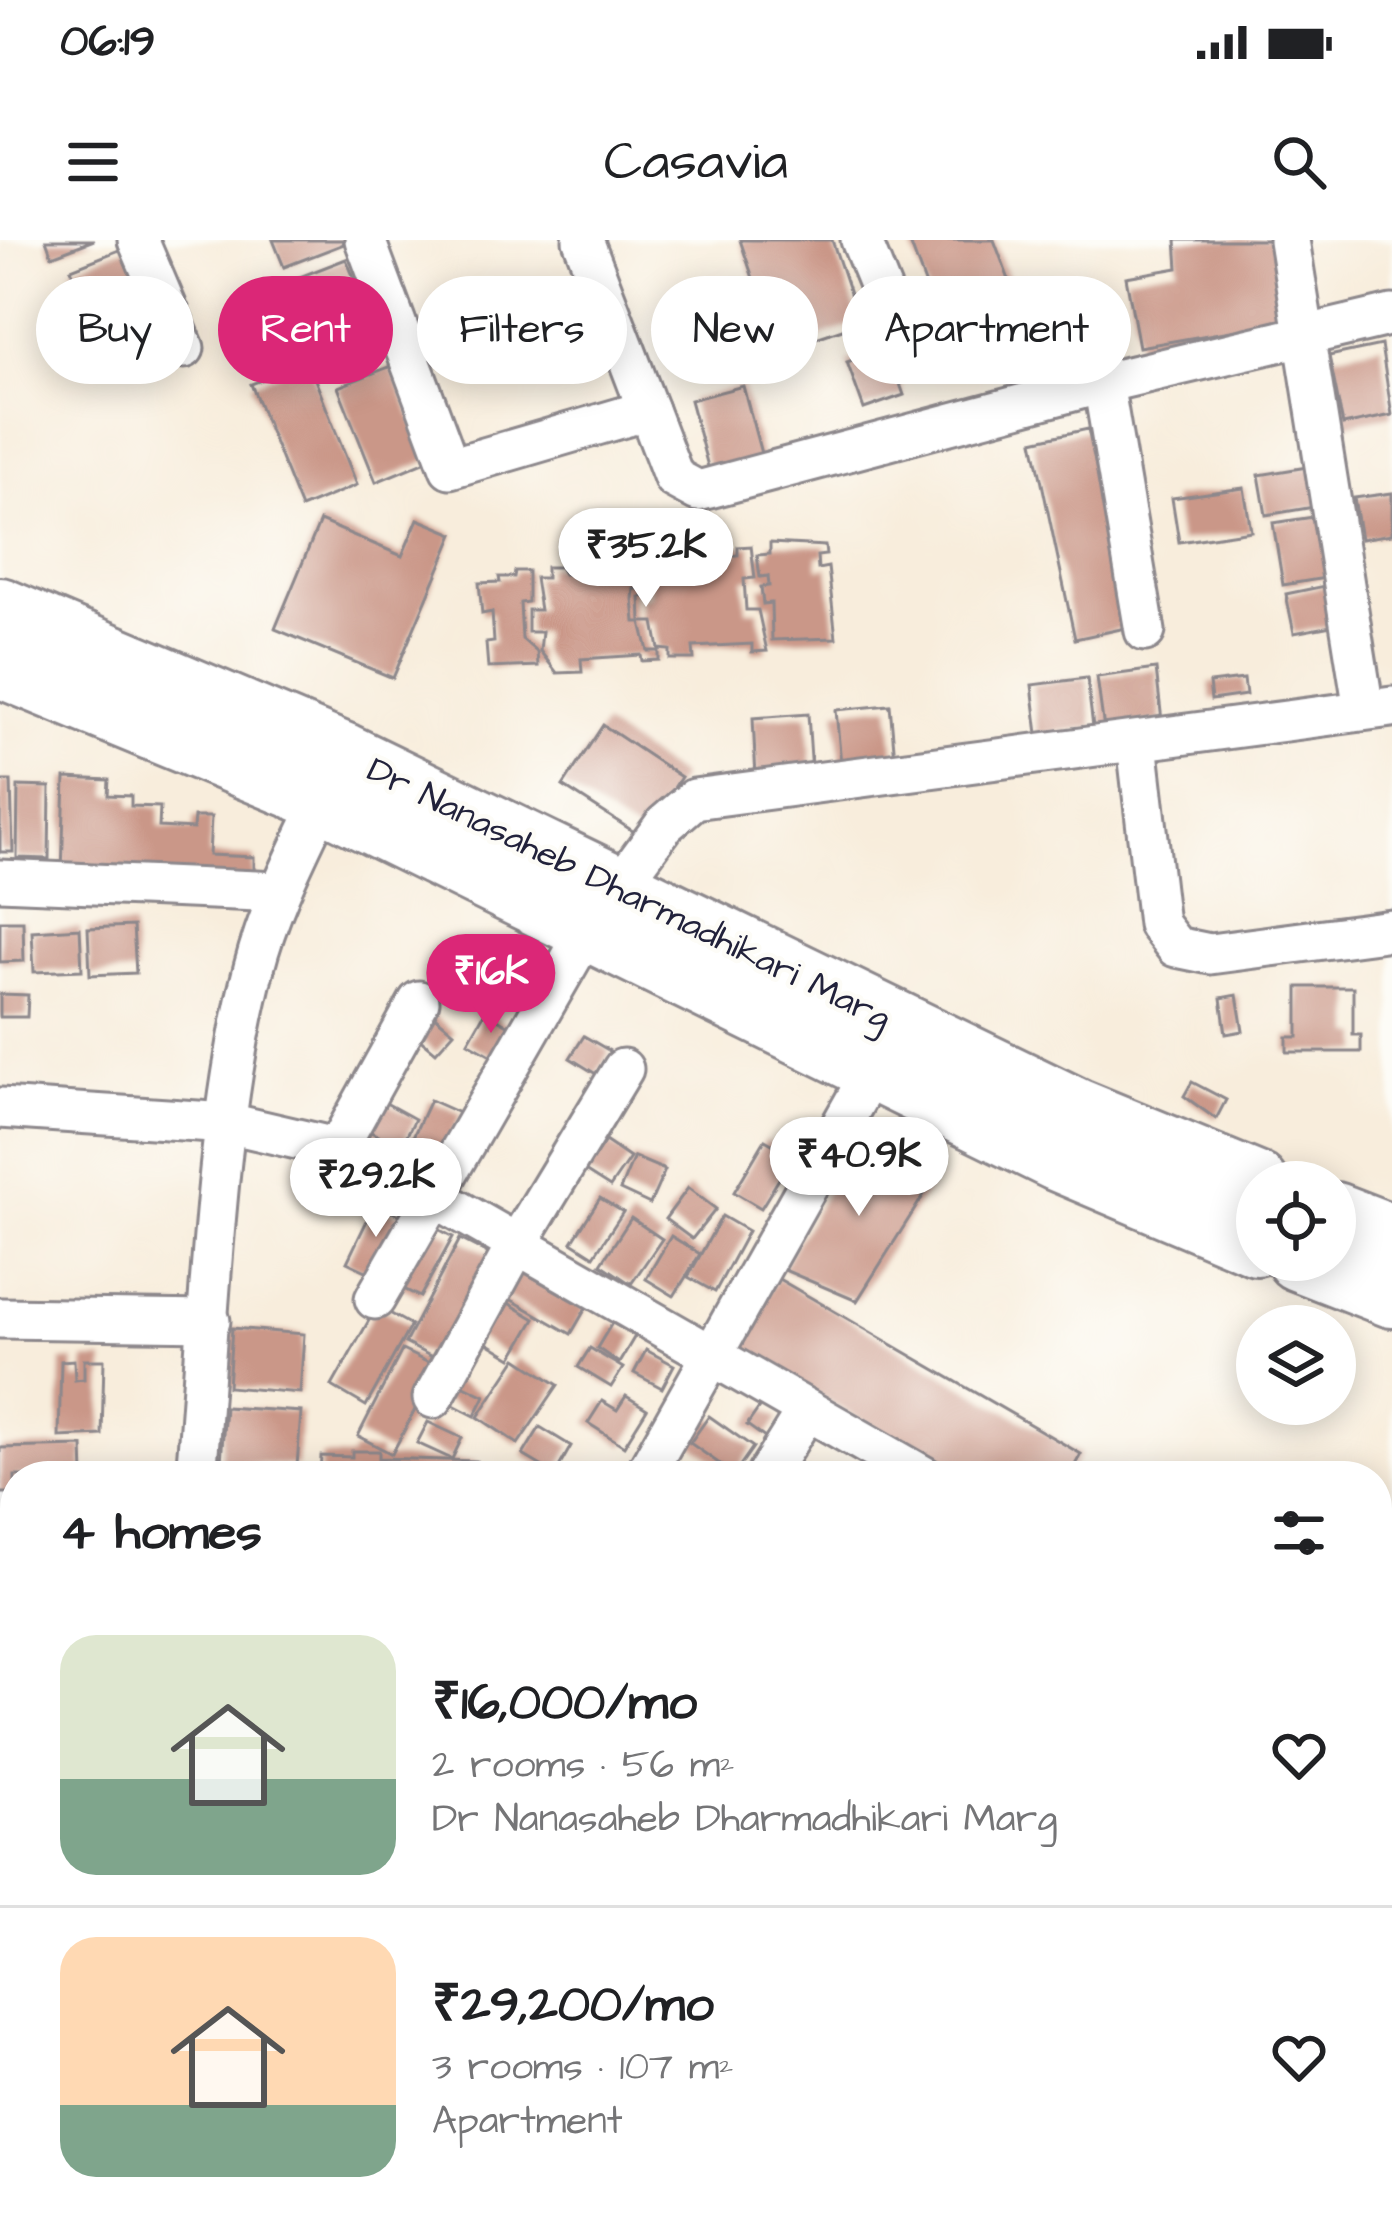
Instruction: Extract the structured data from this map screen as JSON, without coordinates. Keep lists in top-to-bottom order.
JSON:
{
  "streets": {
    "main road": ["Dr Nanasaheb Dharmadhikari Marg"]
  },
  "page": {
    "status": "06:19",
    "header": "Casavia",
    "chip": [
      "Buy",
      "Rent",
      "Filters",
      "New",
      "Apartment"
    ],
    "price": [
      "₹35.2K",
      "₹16K",
      "₹40.9K",
      "₹29.2K"
    ],
    "heading": "4 homes",
    "list": [
      {
        "name": "₹16,000/mo",
        "note": "2 rooms · 56 m² · Dr Nanasaheb Dharmadhikari Marg"
      },
      {
        "name": "₹29,200/mo",
        "note": "3 rooms · 107 m² · Apartment"
      }
    ]
  }
}
